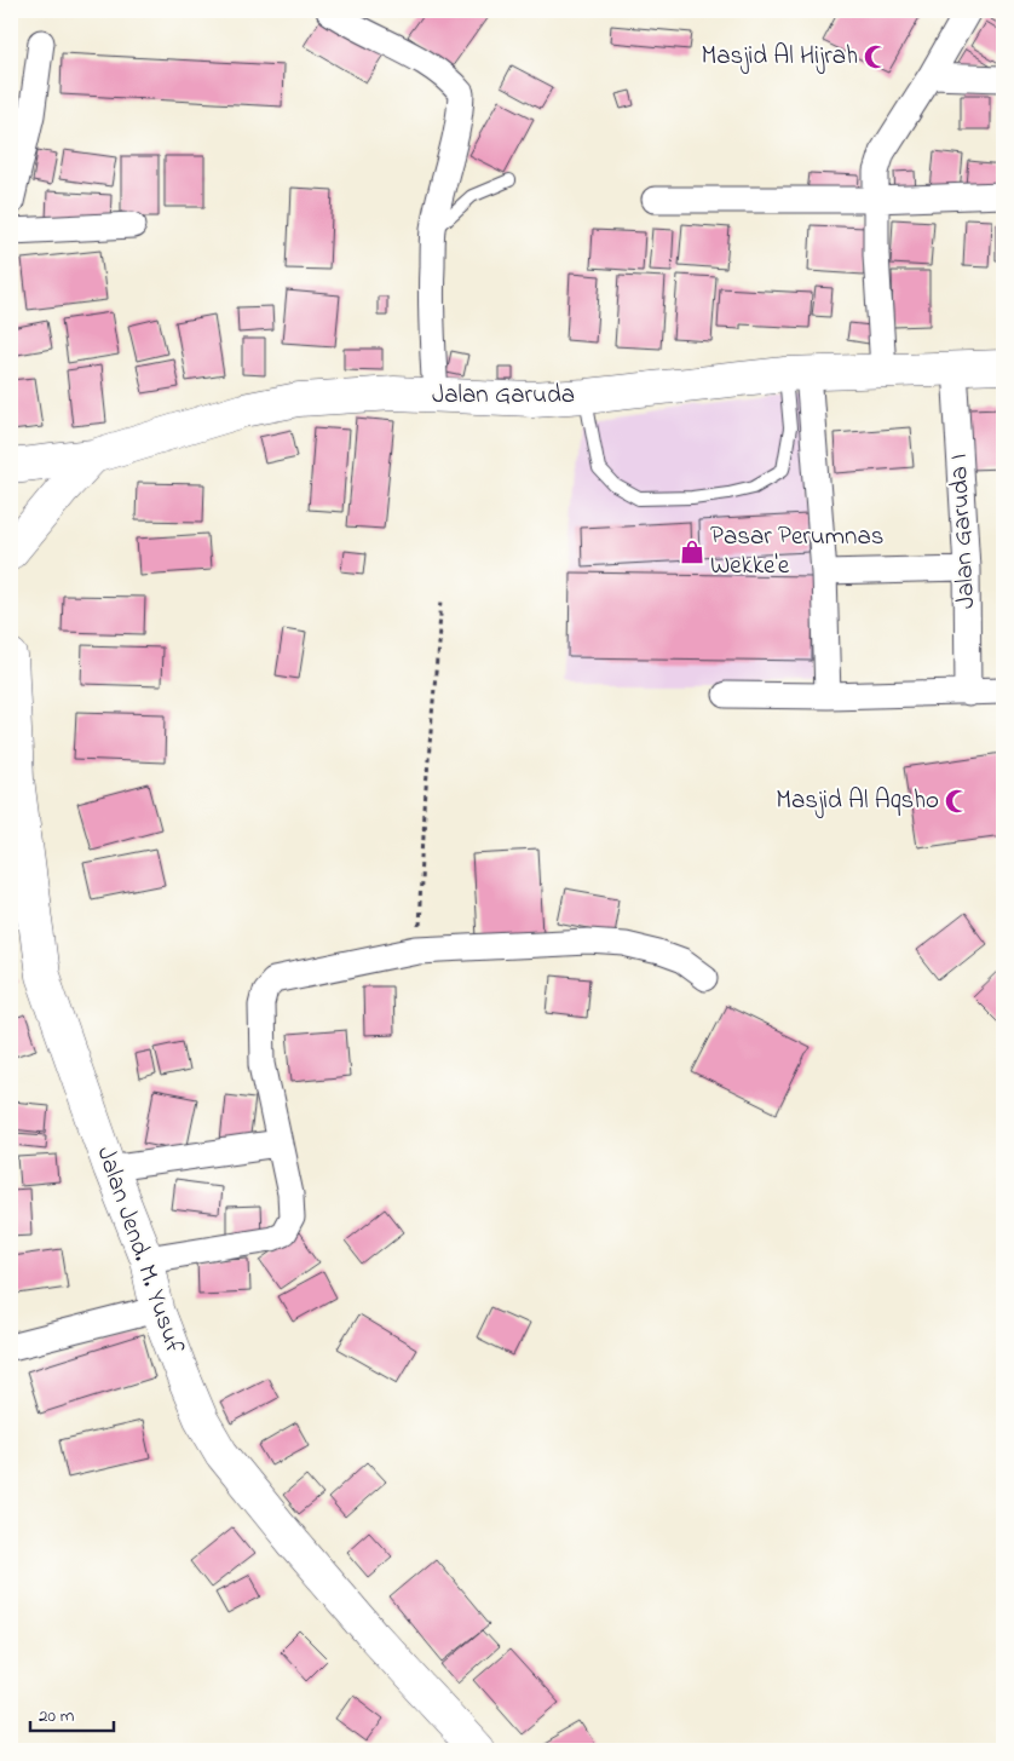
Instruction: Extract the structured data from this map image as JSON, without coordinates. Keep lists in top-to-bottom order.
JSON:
{
  "streets": {
    "highway": ["Jalan Garuda", "Jalan Jend. M. Yusuf"],
    "street": ["Jalan Garuda I"]
  },
  "crossings": [
    ["Jalan Garuda", "Jalan Garuda I"]
  ],
  "places": {
    "mosque": ["Masjid Al Hijrah", "Masjid Al Aqsho"],
    "shop": ["Pasar Perumnas Wekke'e"]
  },
  "scale_bar": "20 m"
}
